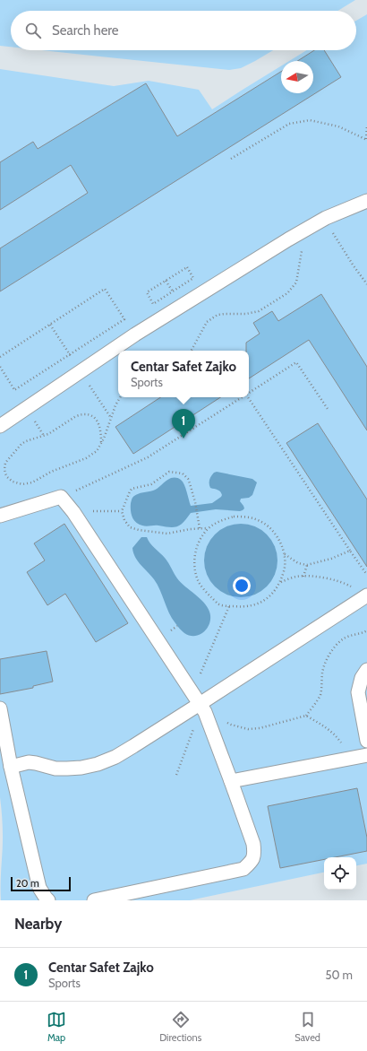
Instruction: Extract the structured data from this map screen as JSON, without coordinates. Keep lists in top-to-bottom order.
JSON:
{
  "scale_bar": "20 m",
  "north": "left",
  "page": {
    "search": "Search here",
    "popup": ["Centar Safet Zajko", "Sports"],
    "pins": "1",
    "scale": "20 m",
    "heading": "Nearby",
    "list": [
      {
        "mark": "1",
        "name": "Centar Safet Zajko",
        "note": "Sports",
        "value": "50 m"
      }
    ],
    "nav": ["Map", "Directions", "Saved"]
  }
}
